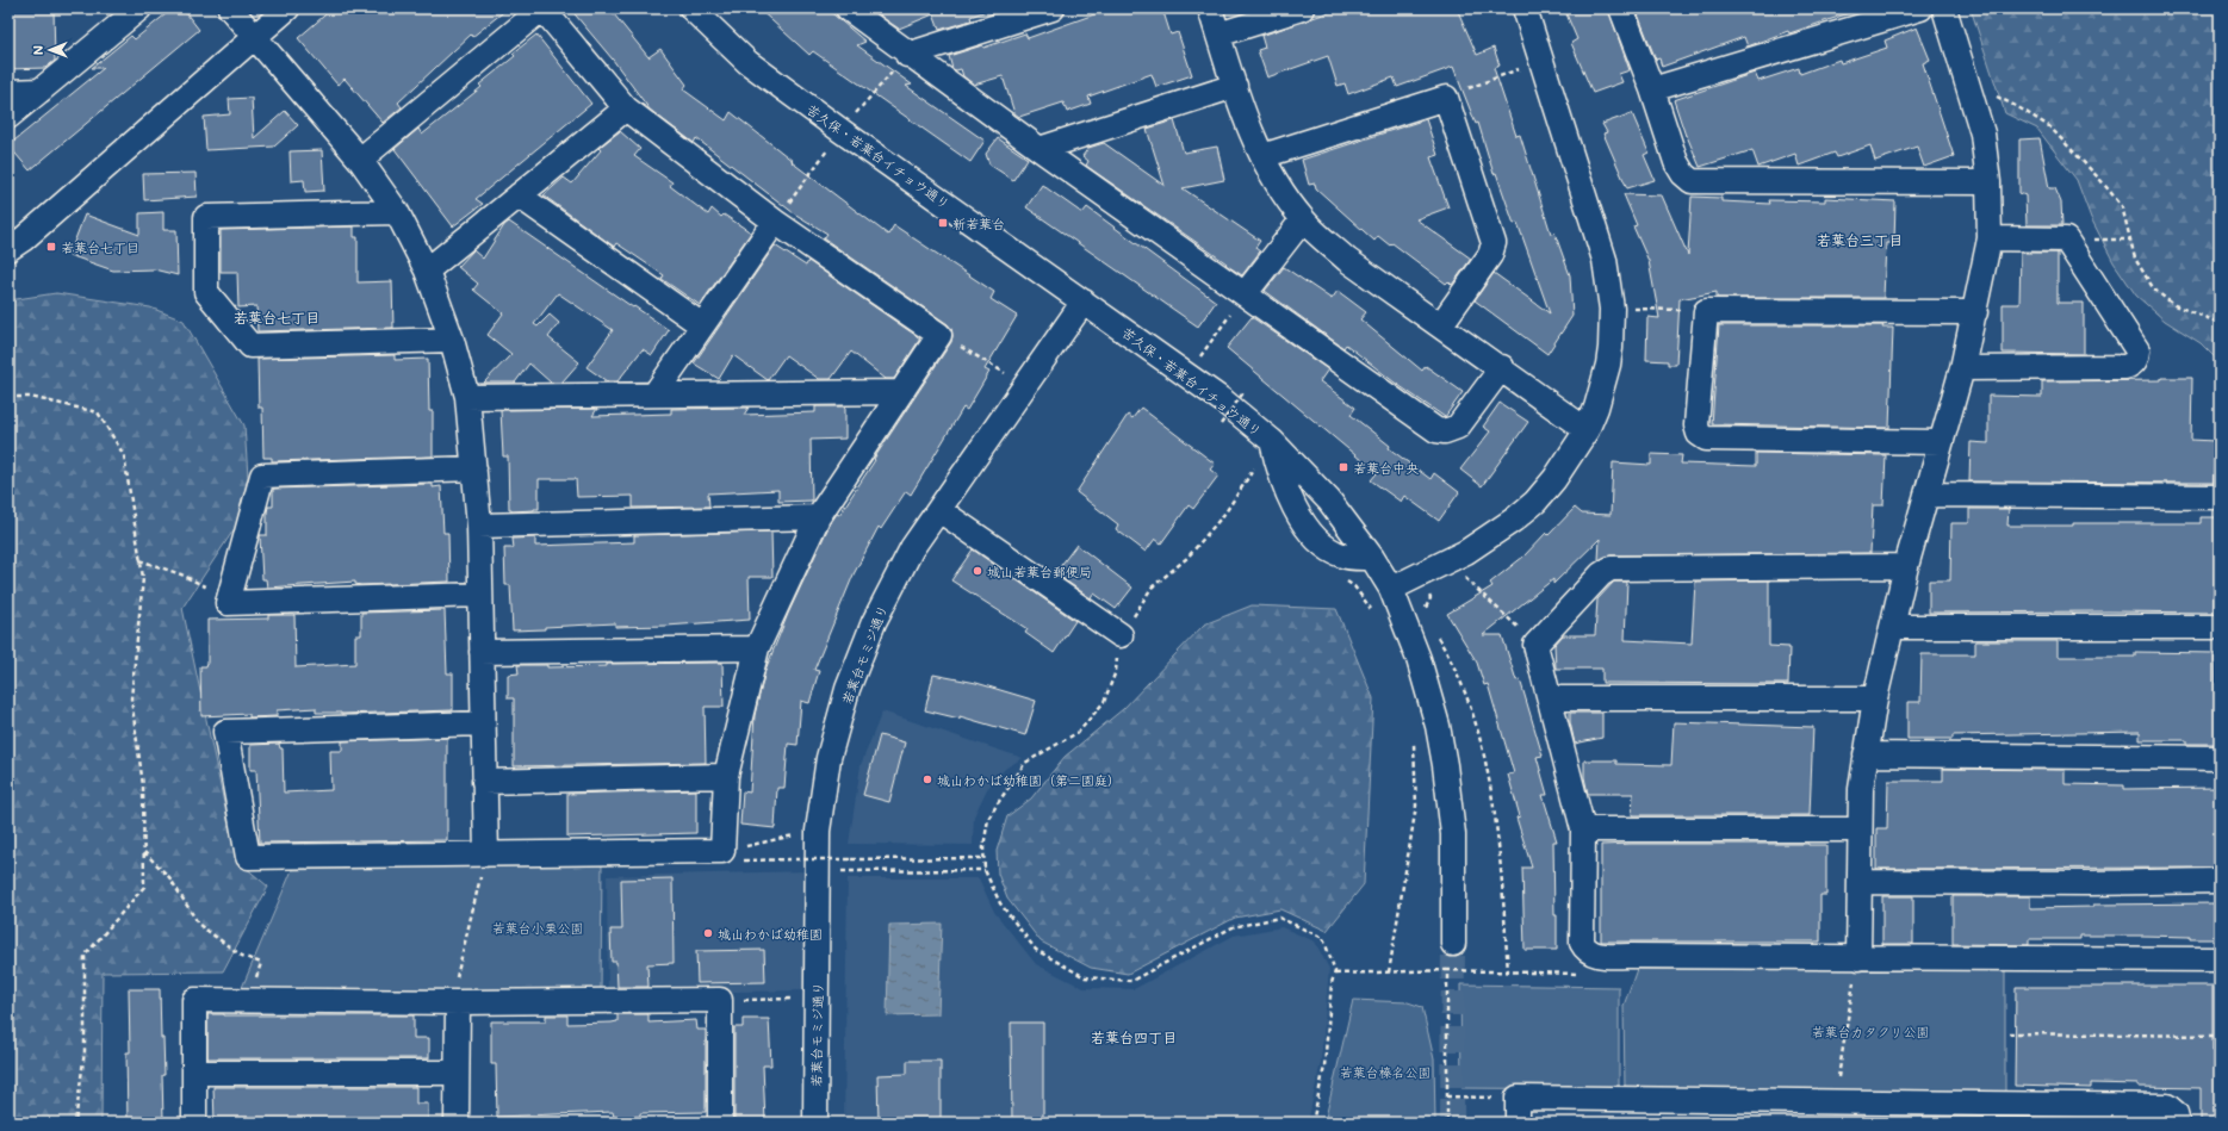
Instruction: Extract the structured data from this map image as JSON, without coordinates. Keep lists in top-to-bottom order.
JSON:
{
  "streets": {
    "street": ["苦久保・若葉台イチョウ通り", "若葉台モミジ通り"]
  },
  "crossings": [
    ["苦久保・若葉台イチョウ通り", "若葉台モミジ通り"]
  ],
  "districts": ["若葉台三丁目", "若葉台七丁目", "若葉台四丁目"],
  "parks": ["若葉台小栗公園", "若葉台カタクリ公園", "若葉台榛名公園"],
  "places": {
    "transit": ["新若葉台", "若葉台七丁目", "若葉台中央"],
    "other": ["城山若葉台郵便局", "城山わかば幼稚園（第二園庭）", "城山わかば幼稚園"]
  },
  "north": "left"
}
